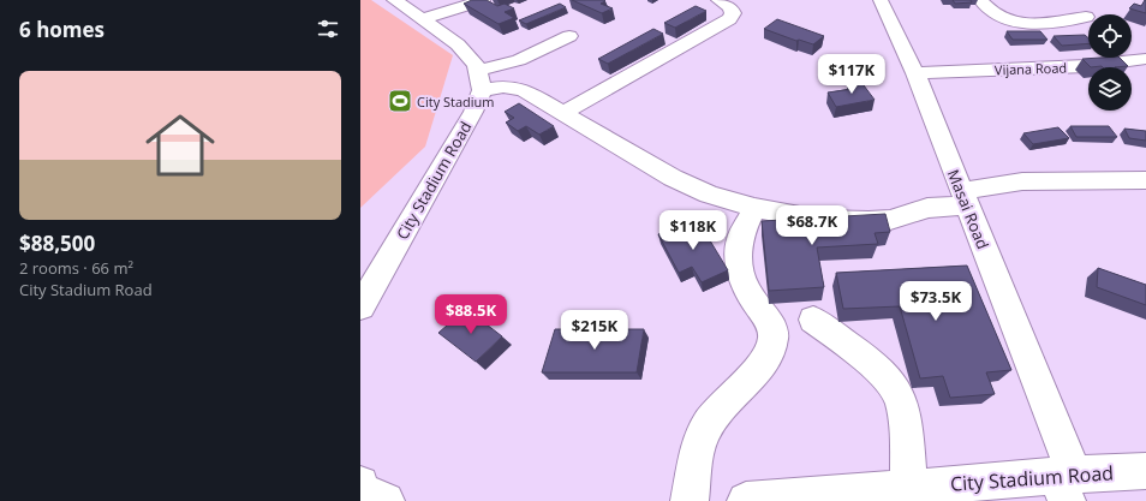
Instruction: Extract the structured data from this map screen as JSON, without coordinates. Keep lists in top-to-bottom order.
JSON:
{
  "streets": {
    "street": ["Vijana Road", "City Stadium Road", "Masai Road"]
  },
  "crossings": [
    ["Vijana Road", "Masai Road"],
    ["City Stadium Road", "Masai Road"]
  ],
  "places": {
    "sports": ["City Stadium"]
  },
  "page": {
    "heading": "6 homes",
    "price": [
      "$117K",
      "$68.7K",
      "$118K",
      "$73.5K",
      "$88.5K",
      "$215K"
    ],
    "list": [
      {
        "name": "$88,500",
        "note": "2 rooms · 66 m² · City Stadium Road"
      }
    ]
  }
}
